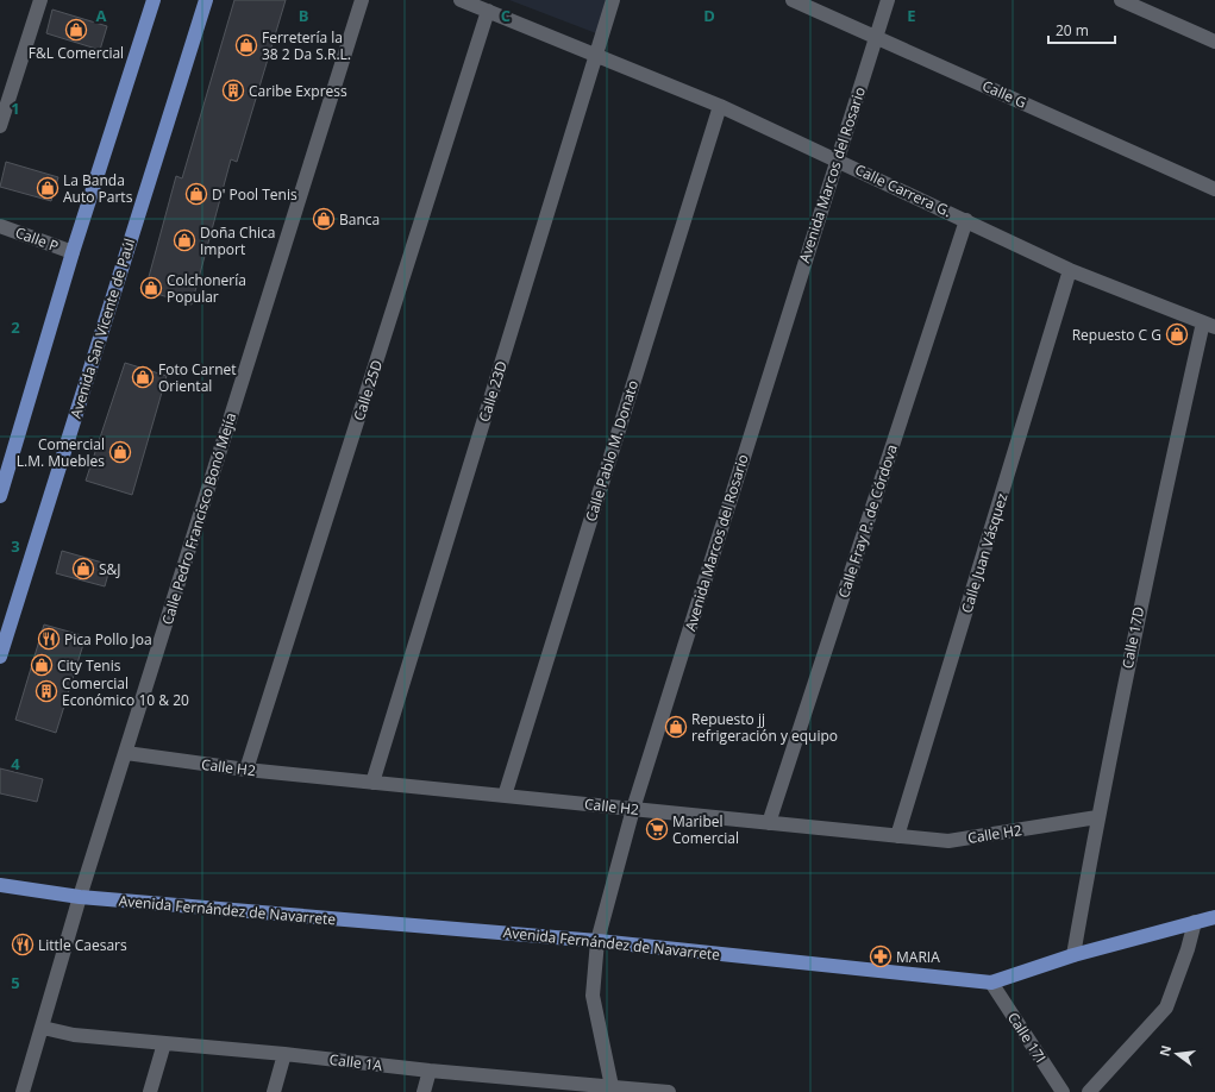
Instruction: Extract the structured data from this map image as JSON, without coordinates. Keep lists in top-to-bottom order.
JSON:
{
  "streets": {
    "main road": ["Avenida San Vicente de Paúl", "Avenida Fernández de Navarrete"],
    "street": [
      "Calle G",
      "Avenida Marcos del Rosario",
      "Calle Carrera G.",
      "Calle P",
      "Calle 25D",
      "Calle 23D",
      "Calle Pablo M. Donato",
      "Calle Pedro Francisco Bonó Mejía",
      "Calle Fray P. de Córdova",
      "Calle Juan Vásquez",
      "Calle 17D",
      "Calle H2",
      "Calle 17I",
      "Calle 1A"
    ]
  },
  "crossings": [
    ["Calle G", "Avenida Marcos del Rosario"],
    ["Avenida Marcos del Rosario", "Calle Carrera G."],
    ["Avenida Marcos del Rosario", "Calle H2"],
    ["Avenida Marcos del Rosario", "Avenida Fernández de Navarrete"],
    ["Avenida Marcos del Rosario", "Calle 1A"],
    ["Calle Carrera G.", "Calle 25D"],
    ["Calle Carrera G.", "Calle 23D"],
    ["Calle Carrera G.", "Calle Pablo M. Donato"],
    ["Calle Carrera G.", "Calle Fray P. de Córdova"],
    ["Calle Carrera G.", "Calle Juan Vásquez"],
    ["Calle Carrera G.", "Calle 17D"],
    ["Calle 25D", "Calle H2"],
    ["Calle 23D", "Calle H2"],
    ["Calle Pablo M. Donato", "Calle H2"],
    ["Calle Pedro Francisco Bonó Mejía", "Calle H2"],
    ["Calle Pedro Francisco Bonó Mejía", "Avenida Fernández de Navarrete"],
    ["Calle Pedro Francisco Bonó Mejía", "Calle 1A"],
    ["Calle Fray P. de Córdova", "Calle H2"],
    ["Calle Juan Vásquez", "Calle H2"],
    ["Calle 17D", "Calle H2"],
    ["Calle 17D", "Avenida Fernández de Navarrete"],
    ["Avenida Fernández de Navarrete", "Calle 17I"]
  ],
  "places": {
    "shop": [
      "F&L Comercial",
      "Ferretería la 38 2 Da S.R.L.",
      "La Banda Auto Parts",
      "D' Pool Tenis",
      "Banca",
      "Doña Chica Import",
      "Colchonería Popular",
      "Repuesto C G",
      "Foto Carnet Oriental",
      "Comercial L.M. Muebles",
      "S&J",
      "City Tenis",
      "Repuesto jj refrigeración y equipo"
    ],
    "building": ["Caribe Express", "Comercial Económico 10 & 20"],
    "restaurant": ["Pica Pollo Joa", "Little Caesars"],
    "supermarket": ["Maribel Comercial"],
    "pharmacy": ["MARIA"]
  },
  "scale_bar": "20 m",
  "north": "left",
  "grid": {
    "columns": [
      "A",
      "B",
      "C",
      "D",
      "E"
    ],
    "rows": [
      "1",
      "2",
      "3",
      "4",
      "5"
    ]
  }
}
